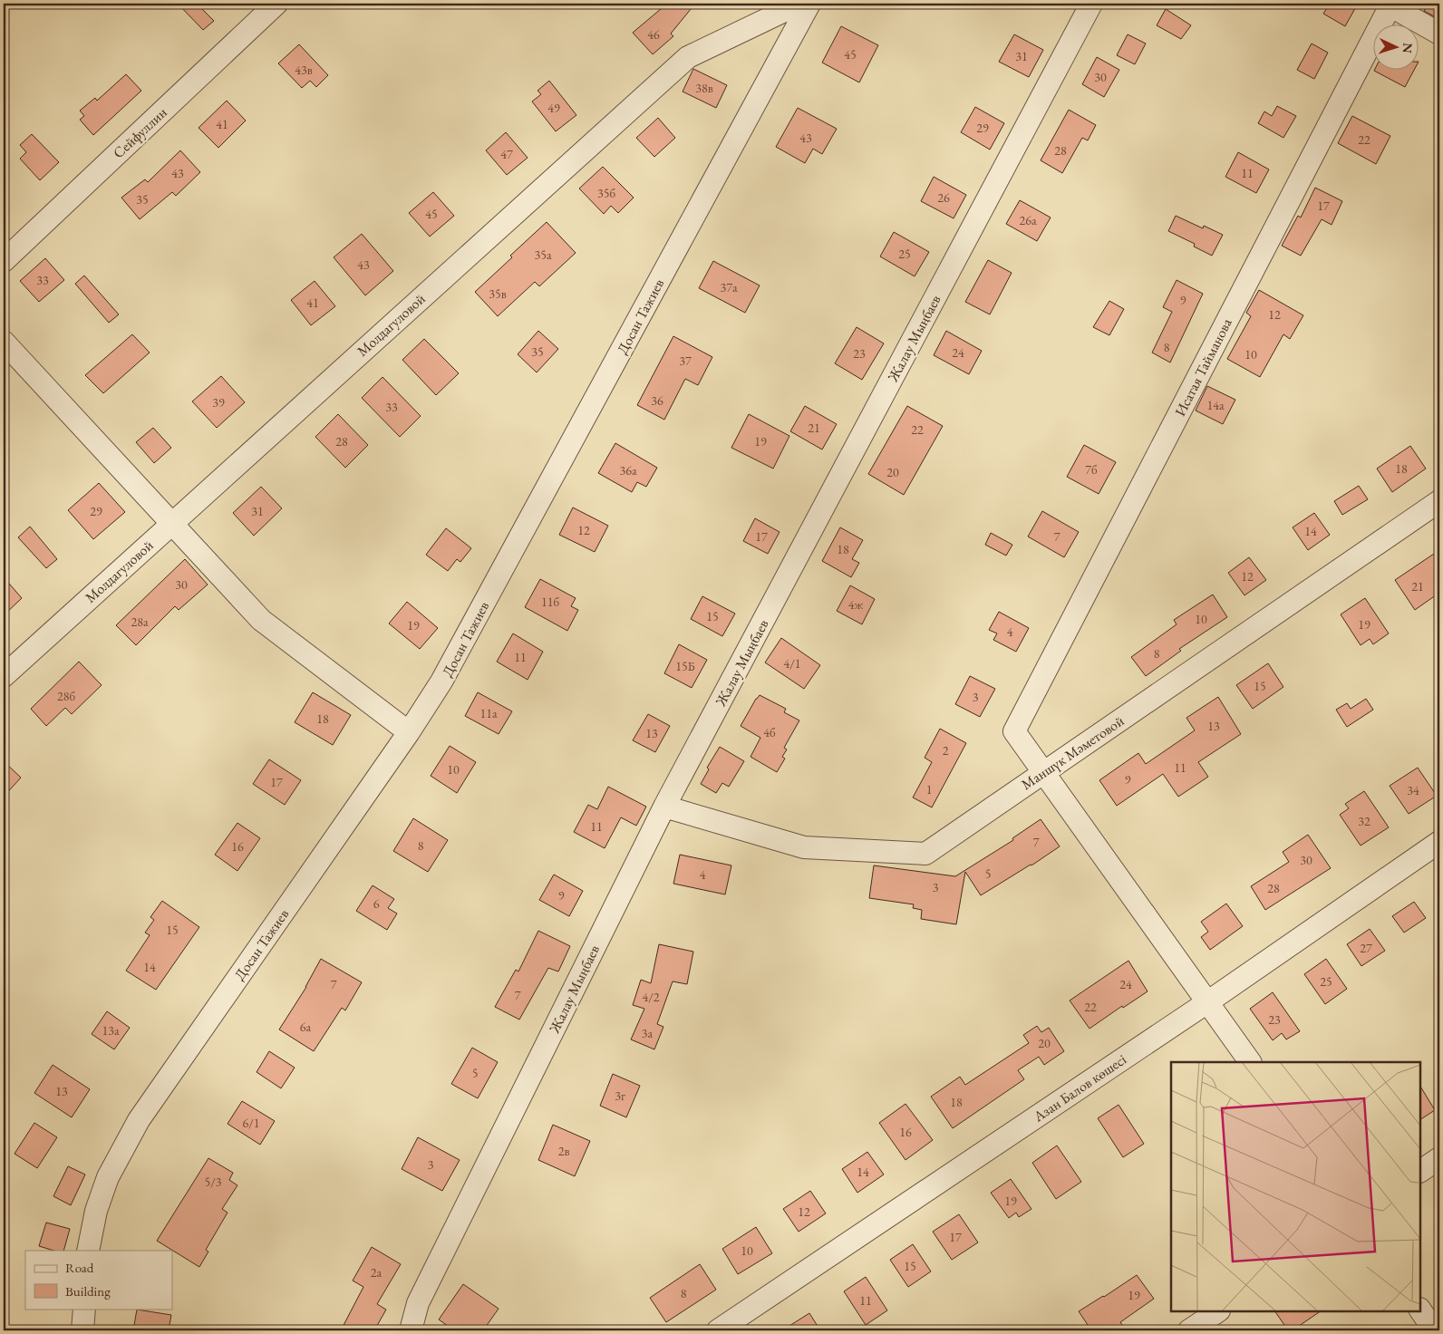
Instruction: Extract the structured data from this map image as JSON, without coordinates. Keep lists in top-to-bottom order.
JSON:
{
  "streets": {
    "street": [
      "Сейфуллин",
      "Досан Тажиев",
      "Молдагуловой",
      "Жалау Мыңбаев",
      "Исатая Тайманова",
      "Маншүк Мәметовой",
      "Азан Балов көшесі"
    ]
  },
  "crossings": [
    ["Жалау Мыңбаев", "Маншүк Мәметовой"],
    ["Исатая Тайманова", "Маншүк Мәметовой"]
  ],
  "house_numbers": [
    "46",
    "45",
    "31",
    "43в",
    "30",
    "38в",
    "49",
    "41",
    "29",
    "43",
    "22",
    "28",
    "47",
    "43",
    "11",
    "35б",
    "26",
    "35",
    "17",
    "45",
    "26а",
    "25",
    "35а",
    "43",
    "33",
    "37а",
    "35в",
    "9",
    "41",
    "12",
    "8",
    "35",
    "24",
    "23",
    "10",
    "37",
    "36",
    "39",
    "14а",
    "33",
    "21",
    "22",
    "28",
    "19",
    "18",
    "7б",
    "36а",
    "20",
    "29",
    "31",
    "12",
    "14",
    "17",
    "7",
    "18",
    "12",
    "30",
    "21",
    "11б",
    "4ж",
    "15",
    "10",
    "28а",
    "19",
    "19",
    "4",
    "8",
    "11",
    "4/1",
    "15Б",
    "15",
    "28б",
    "3",
    "11а",
    "18",
    "13",
    "4б",
    "13",
    "2",
    "11",
    "10",
    "9",
    "17",
    "1",
    "34",
    "32",
    "11",
    "7",
    "8",
    "16",
    "30",
    "5",
    "4",
    "3",
    "28",
    "9",
    "6",
    "15",
    "27",
    "14",
    "25",
    "7",
    "24",
    "7",
    "4/2",
    "22",
    "23",
    "6а",
    "13а",
    "3а",
    "20",
    "5",
    "13",
    "3г",
    "18",
    "6/1",
    "16",
    "2в",
    "3",
    "14",
    "5/3",
    "19",
    "12",
    "17",
    "10",
    "15",
    "2а",
    "8",
    "19",
    "11"
  ],
  "legend": ["Road", "Building"],
  "north": "right"
}
